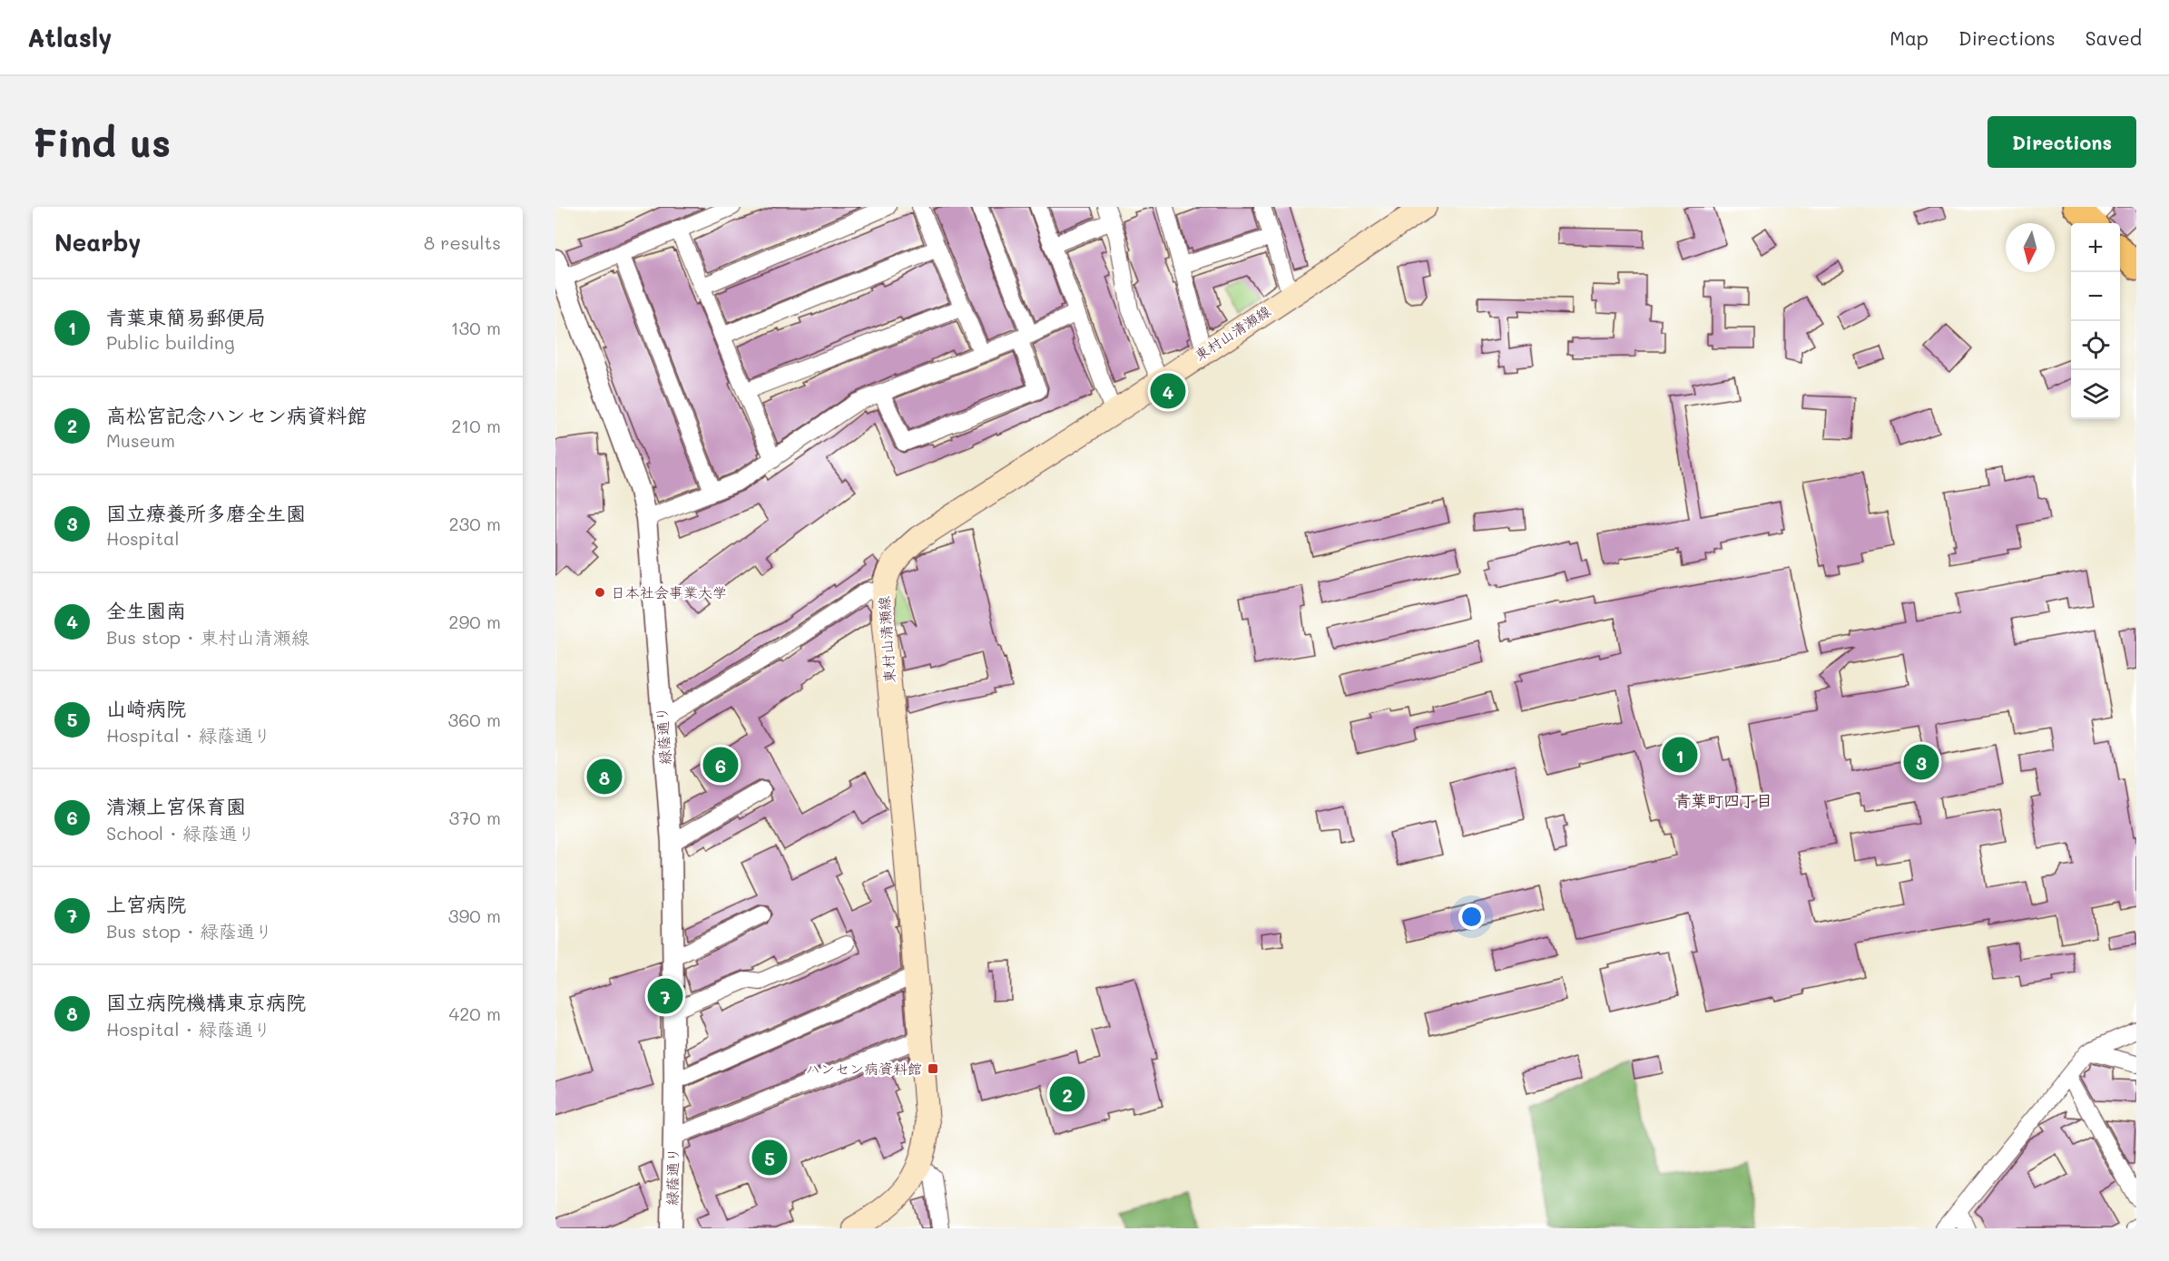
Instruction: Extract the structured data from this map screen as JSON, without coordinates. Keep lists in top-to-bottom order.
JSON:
{
  "streets": {
    "main road": ["東村山清瀬線"],
    "street": ["緑蔭通り"]
  },
  "districts": ["青葉町四丁目"],
  "places": {
    "other": ["日本社会事業大学"],
    "transit": ["ハンセン病資料館"]
  },
  "north": "bottom",
  "page": {
    "header": "Atlasly",
    "nav": ["Map", "Directions", "Saved"],
    "buttons": "Directions",
    "title": "Find us",
    "heading": ["Nearby", "8 results"],
    "map_buttons": ["+", "−"],
    "list": [
      {
        "mark": "1",
        "name": "青葉東簡易郵便局",
        "note": "Public building",
        "value": "130 m"
      },
      {
        "mark": "2",
        "name": "高松宮記念ハンセン病資料館",
        "note": "Museum",
        "value": "210 m"
      },
      {
        "mark": "3",
        "name": "国立療養所多磨全生園",
        "note": "Hospital",
        "value": "230 m"
      },
      {
        "mark": "4",
        "name": "全生園南",
        "note": "Bus stop · 東村山清瀬線",
        "value": "290 m"
      },
      {
        "mark": "5",
        "name": "山崎病院",
        "note": "Hospital · 緑蔭通り",
        "value": "360 m"
      },
      {
        "mark": "6",
        "name": "清瀬上宮保育園",
        "note": "School · 緑蔭通り",
        "value": "370 m"
      },
      {
        "mark": "7",
        "name": "上宮病院",
        "note": "Bus stop · 緑蔭通り",
        "value": "390 m"
      },
      {
        "mark": "8",
        "name": "国立病院機構東京病院",
        "note": "Hospital · 緑蔭通り",
        "value": "420 m"
      }
    ],
    "pins": [
      "4",
      "1",
      "3",
      "6",
      "8",
      "7",
      "2",
      "5"
    ]
  }
}
